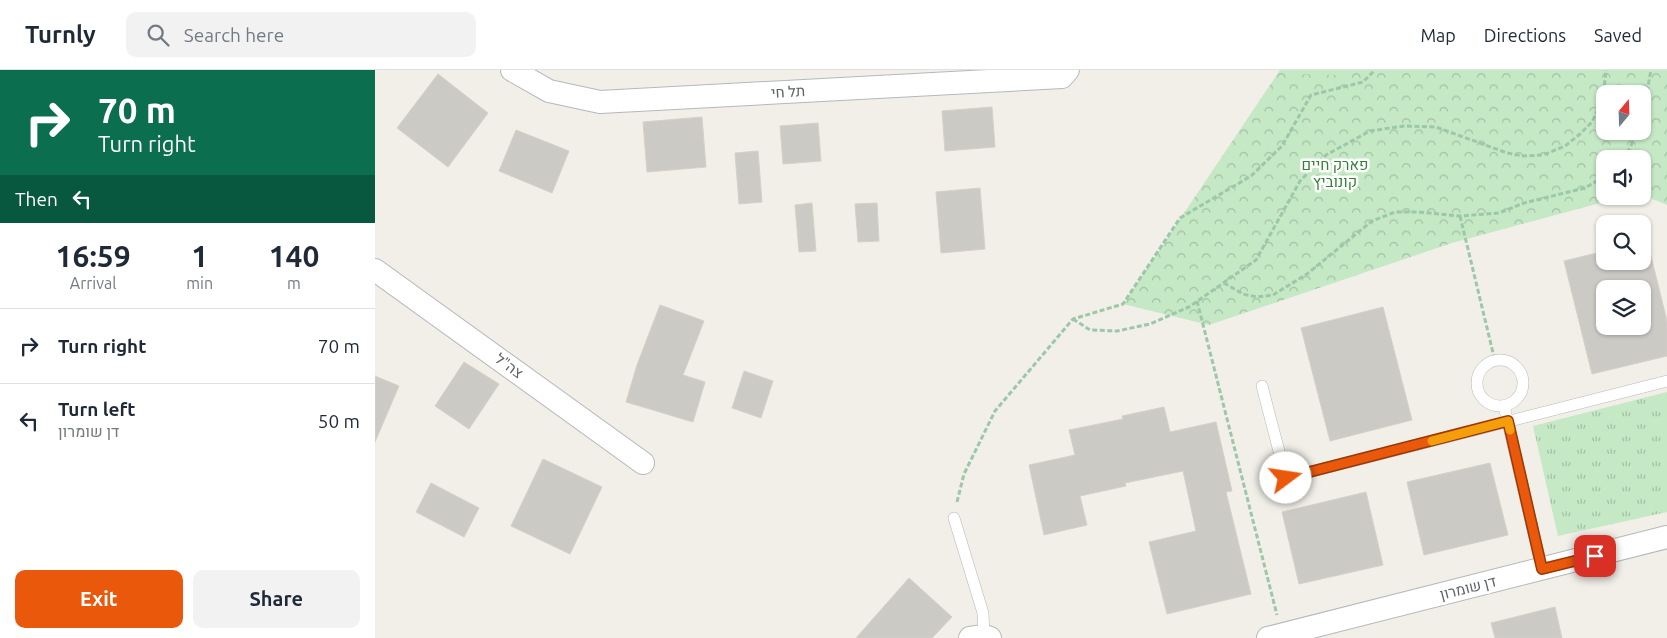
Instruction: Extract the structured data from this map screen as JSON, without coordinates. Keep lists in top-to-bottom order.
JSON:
{
  "streets": {
    "street": ["תל חי", "צה\"ל", "דן שומרון"]
  },
  "parks": ["פארק חיים קונוביץ"],
  "north": "top",
  "page": {
    "header": "Turnly",
    "search": "Search here",
    "nav": ["Map", "Directions", "Saved"],
    "turn": ["70 m", "Turn right"],
    "then": "Then",
    "eta": [
      "16:59",
      "Arrival",
      "1",
      "min",
      "140",
      "m"
    ],
    "list": [
      {
        "name": "Turn right",
        "value": "70 m"
      },
      {
        "name": "Turn left",
        "note": "דן שומרון",
        "value": "50 m"
      }
    ],
    "buttons": ["Exit", "Share"]
  }
}
